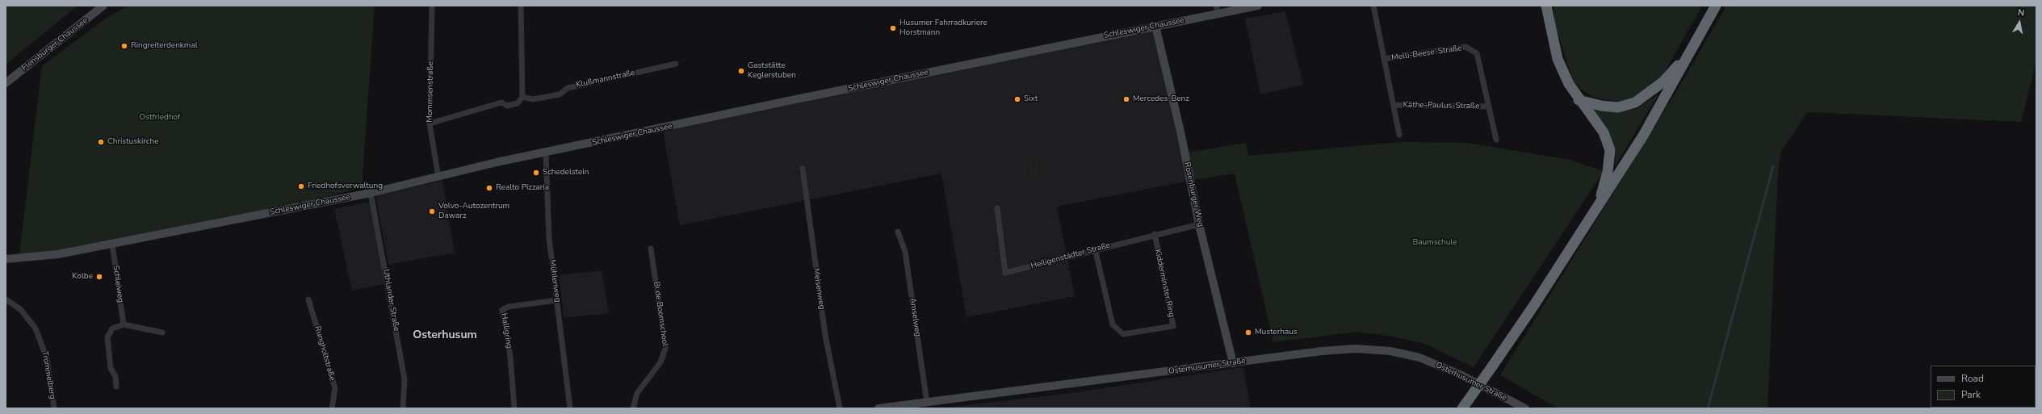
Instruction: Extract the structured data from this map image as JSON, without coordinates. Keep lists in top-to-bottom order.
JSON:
{
  "streets": {
    "street": [
      "Schleswiger Chaussee",
      "Flensburger Chaussee",
      "Melli-Beese-Straße",
      "Klußmannstraße",
      "Mommsenstraße",
      "Käthe-Paulus-Straße",
      "Rosenburger Weg",
      "Heiligenstädter Straße",
      "Mühlenweg",
      "Kidderminster Ring",
      "Schleiweg",
      "Meisenweg",
      "Uthlander Straße",
      "Bi de Boomschool",
      "Amselweg",
      "Halligring",
      "Rungholtstraße",
      "Osterhusumer Straße",
      "Trommelberg"
    ]
  },
  "crossings": [
    ["Schleswiger Chaussee", "Mommsenstraße"],
    ["Schleswiger Chaussee", "Rosenburger Weg"],
    ["Schleswiger Chaussee", "Mühlenweg"],
    ["Schleswiger Chaussee", "Schleiweg"],
    ["Schleswiger Chaussee", "Uthlander Straße"],
    ["Melli-Beese-Straße", "Käthe-Paulus-Straße"],
    ["Rosenburger Weg", "Heiligenstädter Straße"],
    ["Rosenburger Weg", "Osterhusumer Straße"],
    ["Heiligenstädter Straße", "Kidderminster Ring"],
    ["Mühlenweg", "Halligring"],
    ["Amselweg", "Osterhusumer Straße"]
  ],
  "districts": ["Osterhusum"],
  "parks": ["Ostfriedhof", "Baumschule"],
  "places": [
    "Husumer Fahrradkuriere Horstmann",
    "Ringreiterdenkmal",
    "Gaststätte Keglerstuben",
    "Sixt",
    "Mercedes-Benz",
    "Christuskirche",
    "Schedelstein",
    "Friedhofsverwaltung",
    "Realto Pizzaria",
    "Volvo-Autozentrum Dawarz",
    "Kolbe",
    "Musterhaus"
  ],
  "legend": ["Road", "Park"],
  "north": "top"
}
